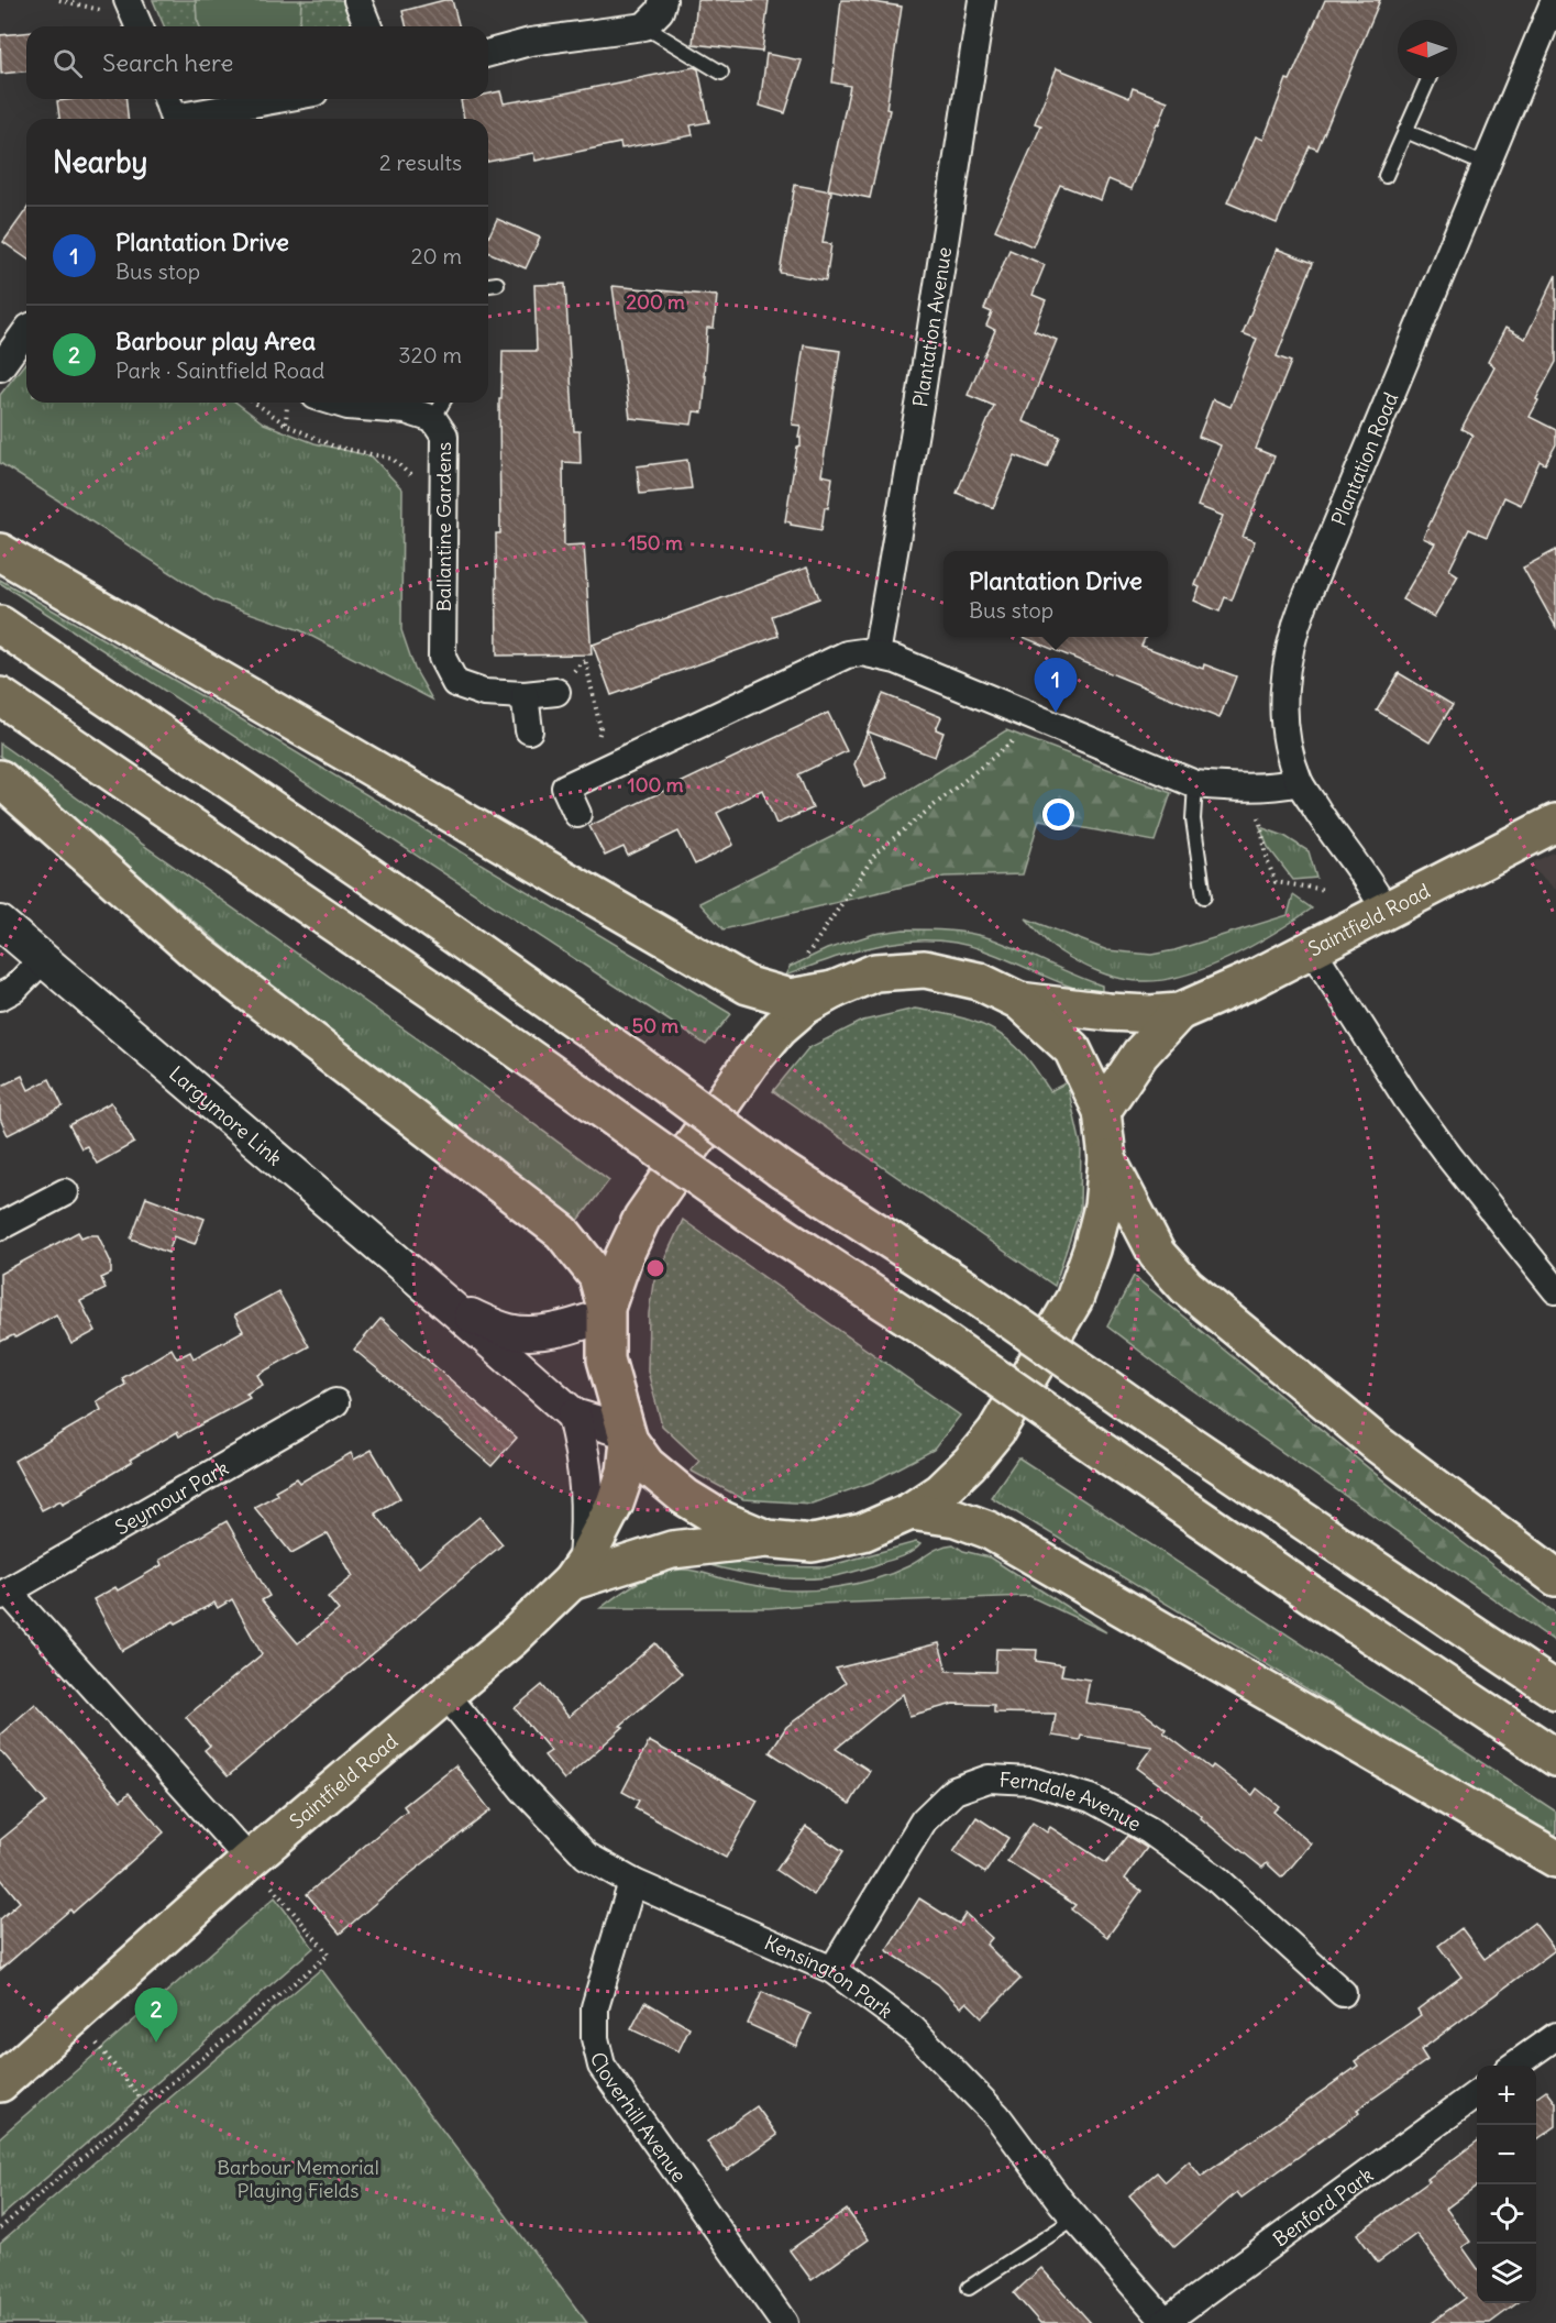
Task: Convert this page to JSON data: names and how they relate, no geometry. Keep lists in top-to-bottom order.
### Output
{
  "streets": {
    "main road": ["Saintfield Road"],
    "street": [
      "Plantation Avenue",
      "Plantation Road",
      "Ballantine Gardens",
      "Largymore Link",
      "Seymour Park",
      "Ferndale Avenue",
      "Kensington Park",
      "Cloverhill Avenue",
      "Benford Park"
    ]
  },
  "crossings": [
    ["Plantation Road", "Saintfield Road"],
    ["Saintfield Road", "Largymore Link"],
    ["Saintfield Road", "Seymour Park"],
    ["Saintfield Road", "Kensington Park"],
    ["Ferndale Avenue", "Kensington Park"],
    ["Kensington Park", "Cloverhill Avenue"],
    ["Kensington Park", "Benford Park"]
  ],
  "parks": ["Barbour Memorial Playing Fields"],
  "north": "left",
  "page": {
    "search": "Search here",
    "heading": ["Nearby", "2 results"],
    "list": [
      {
        "mark": "1",
        "name": "Plantation Drive",
        "note": "Bus stop",
        "value": "20 m"
      },
      {
        "mark": "2",
        "name": "Barbour play Area",
        "note": "Park · Saintfield Road",
        "value": "320 m"
      }
    ],
    "popup": ["Plantation Drive", "Bus stop"],
    "pins": ["1", "2"],
    "map_buttons": ["+", "−"]
  },
  "rings": [
    "200 m",
    "150 m",
    "100 m",
    "50 m"
  ]
}
